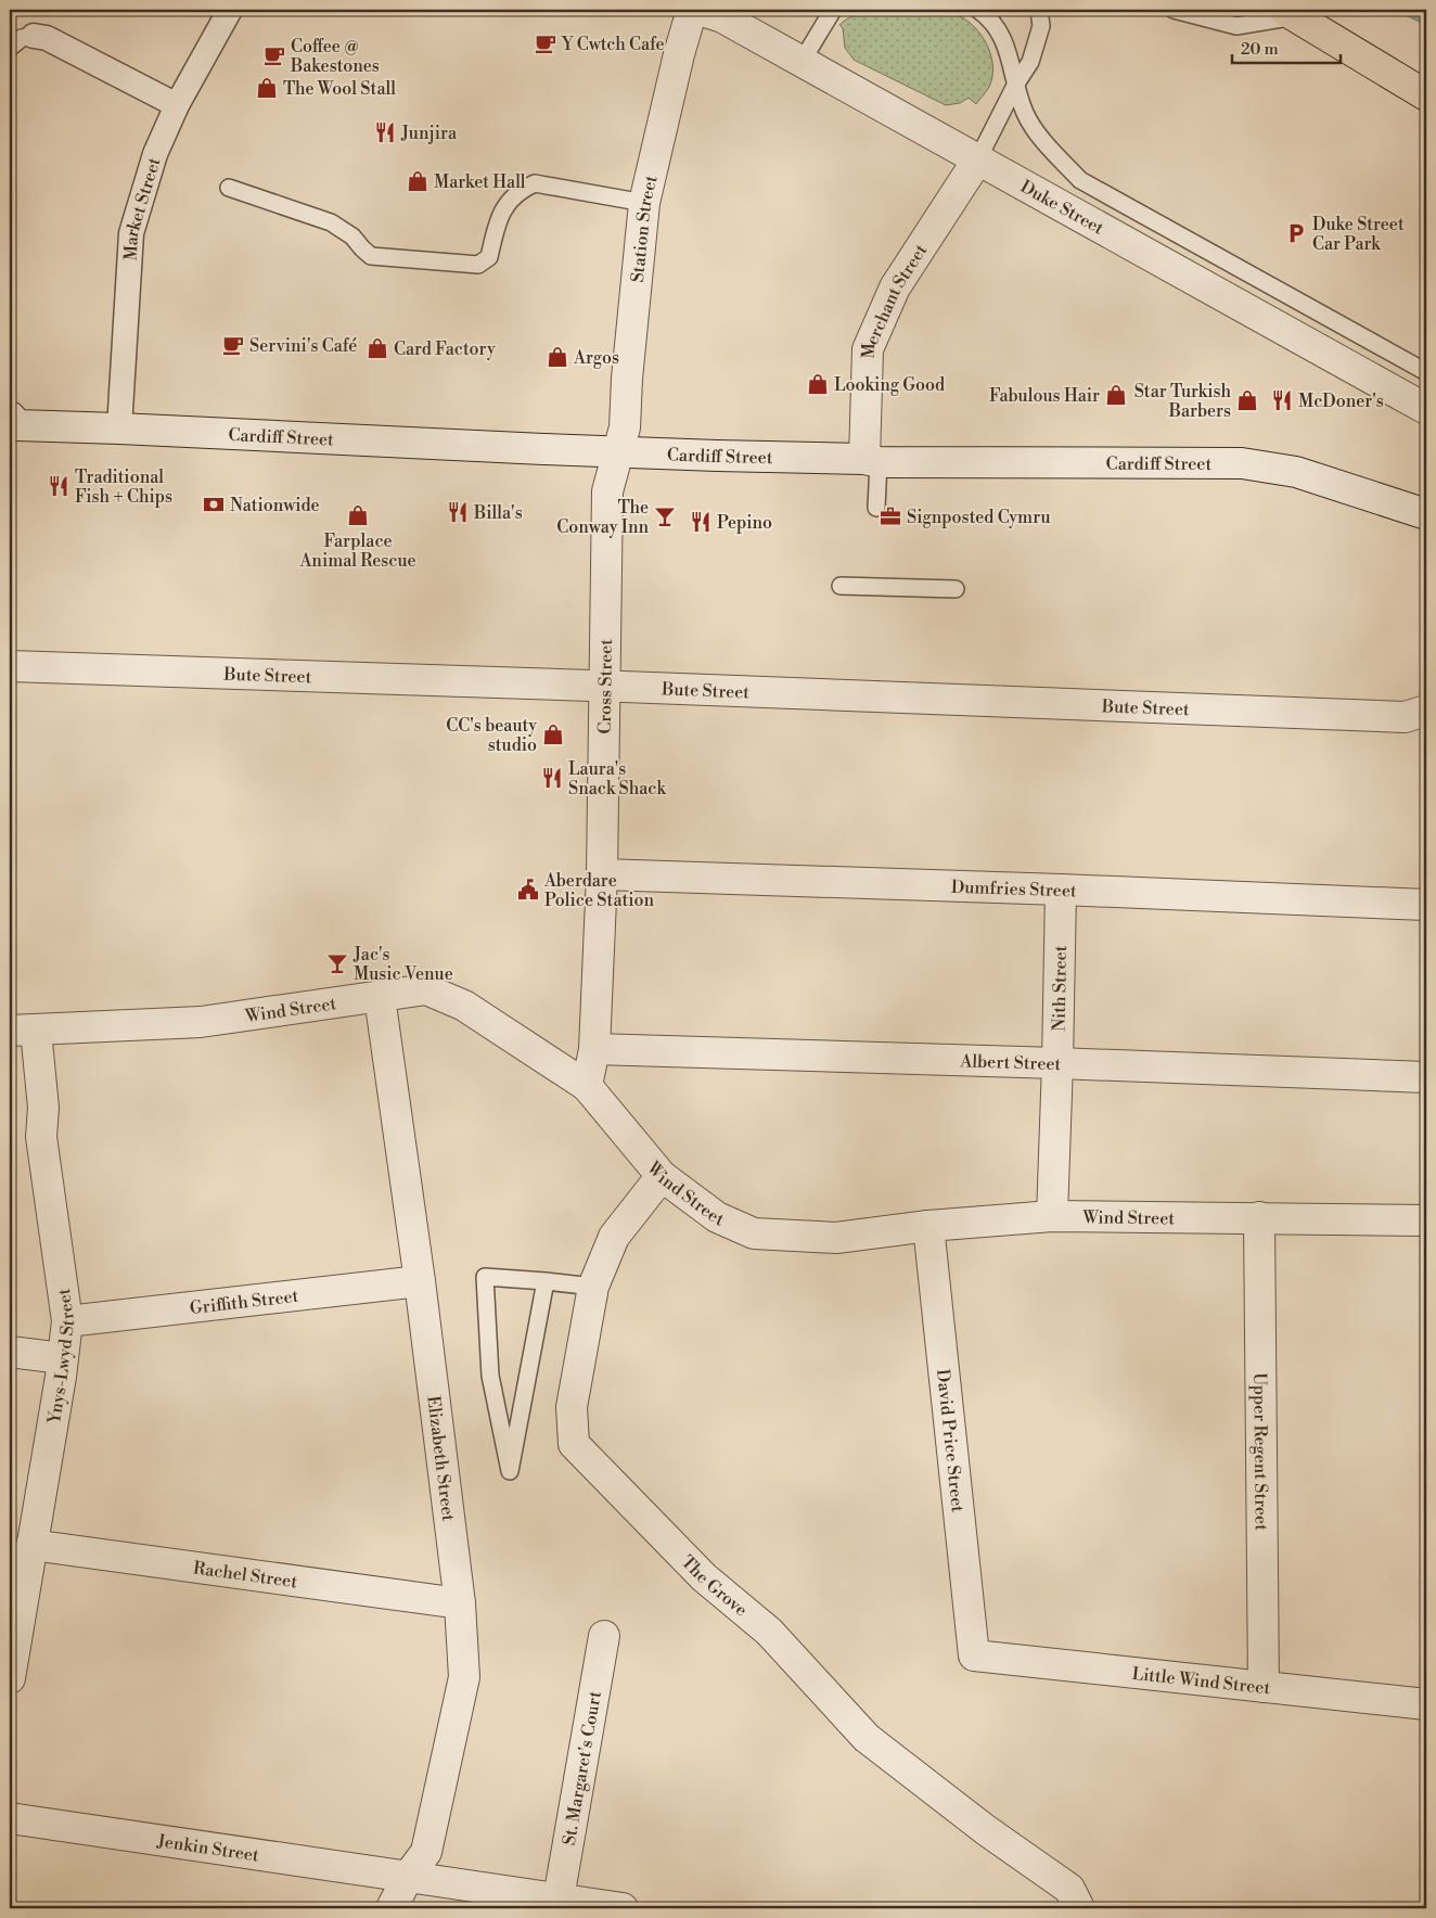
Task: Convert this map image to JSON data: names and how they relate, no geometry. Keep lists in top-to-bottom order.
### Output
{
  "streets": {
    "street": [
      "Duke Street",
      "Market Street",
      "Station Street",
      "Merchant Street",
      "Cardiff Street",
      "Bute Street",
      "Cross Street",
      "Dumfries Street",
      "Nith Street",
      "Wind Street",
      "Albert Street",
      "Griffith Street",
      "Ynys-Lwyd Street",
      "David Price Street",
      "Upper Regent Street",
      "Elizabeth Street",
      "Rachel Street",
      "The Grove",
      "Little Wind Street",
      "St. Margaret's Court",
      "Jenkin Street"
    ]
  },
  "crossings": [
    ["Duke Street", "Merchant Street"],
    ["Market Street", "Cardiff Street"],
    ["Station Street", "Cardiff Street"],
    ["Station Street", "Cross Street"],
    ["Merchant Street", "Cardiff Street"],
    ["Cardiff Street", "Cross Street"],
    ["Bute Street", "Cross Street"],
    ["Cross Street", "Dumfries Street"],
    ["Cross Street", "Wind Street"],
    ["Cross Street", "Albert Street"],
    ["Dumfries Street", "Nith Street"],
    ["Nith Street", "Wind Street"],
    ["Nith Street", "Albert Street"],
    ["Wind Street", "Ynys-Lwyd Street"],
    ["Wind Street", "David Price Street"],
    ["Wind Street", "Upper Regent Street"],
    ["Wind Street", "Elizabeth Street"],
    ["Wind Street", "The Grove"],
    ["Griffith Street", "Ynys-Lwyd Street"],
    ["Griffith Street", "Elizabeth Street"],
    ["Ynys-Lwyd Street", "Rachel Street"],
    ["David Price Street", "Little Wind Street"],
    ["Upper Regent Street", "Little Wind Street"],
    ["Elizabeth Street", "Rachel Street"],
    ["Elizabeth Street", "Jenkin Street"],
    ["St. Margaret's Court", "Jenkin Street"]
  ],
  "places": {
    "cafe": ["Y Cwtch Cafe", "Coffee @ Bakestones", "Servini's Café"],
    "shop": [
      "The Wool Stall",
      "Market Hall",
      "Card Factory",
      "Argos",
      "Looking Good",
      "Fabulous Hair",
      "Star Turkish Barbers",
      "Farplace Animal Rescue",
      "CC's beauty studio"
    ],
    "restaurant": [
      "Junjira",
      "McDoner's",
      "Traditional Fish + Chips",
      "Billa's",
      "Pepino",
      "Laura's Snack Shack"
    ],
    "parking": ["Duke Street Car Park"],
    "bank": ["Nationwide"],
    "bar": ["The Conway Inn", "Jac's Music Venue"],
    "office": ["Signposted Cymru"],
    "public building": ["Aberdare Police Station"]
  },
  "scale_bar": "20 m"
}
